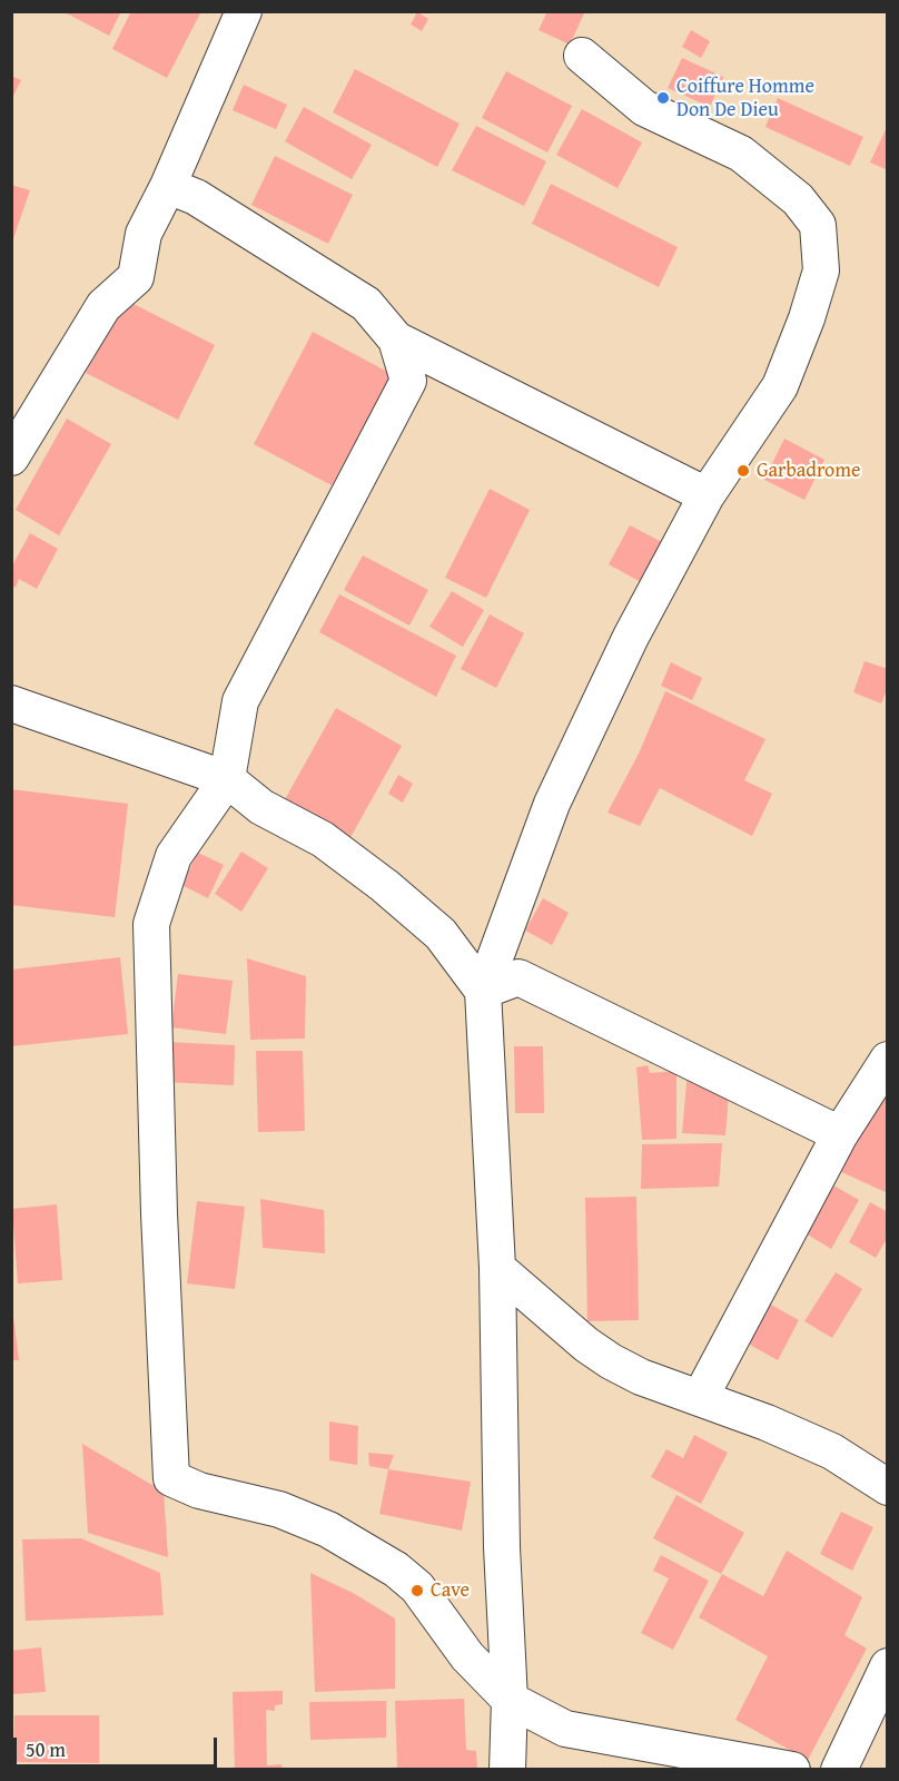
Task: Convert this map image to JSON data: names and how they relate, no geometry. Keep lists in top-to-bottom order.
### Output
{
  "places": ["Coiffure Homme Don De Dieu", "Garbadrome", "Cave"],
  "scale_bar": "50 m"
}
